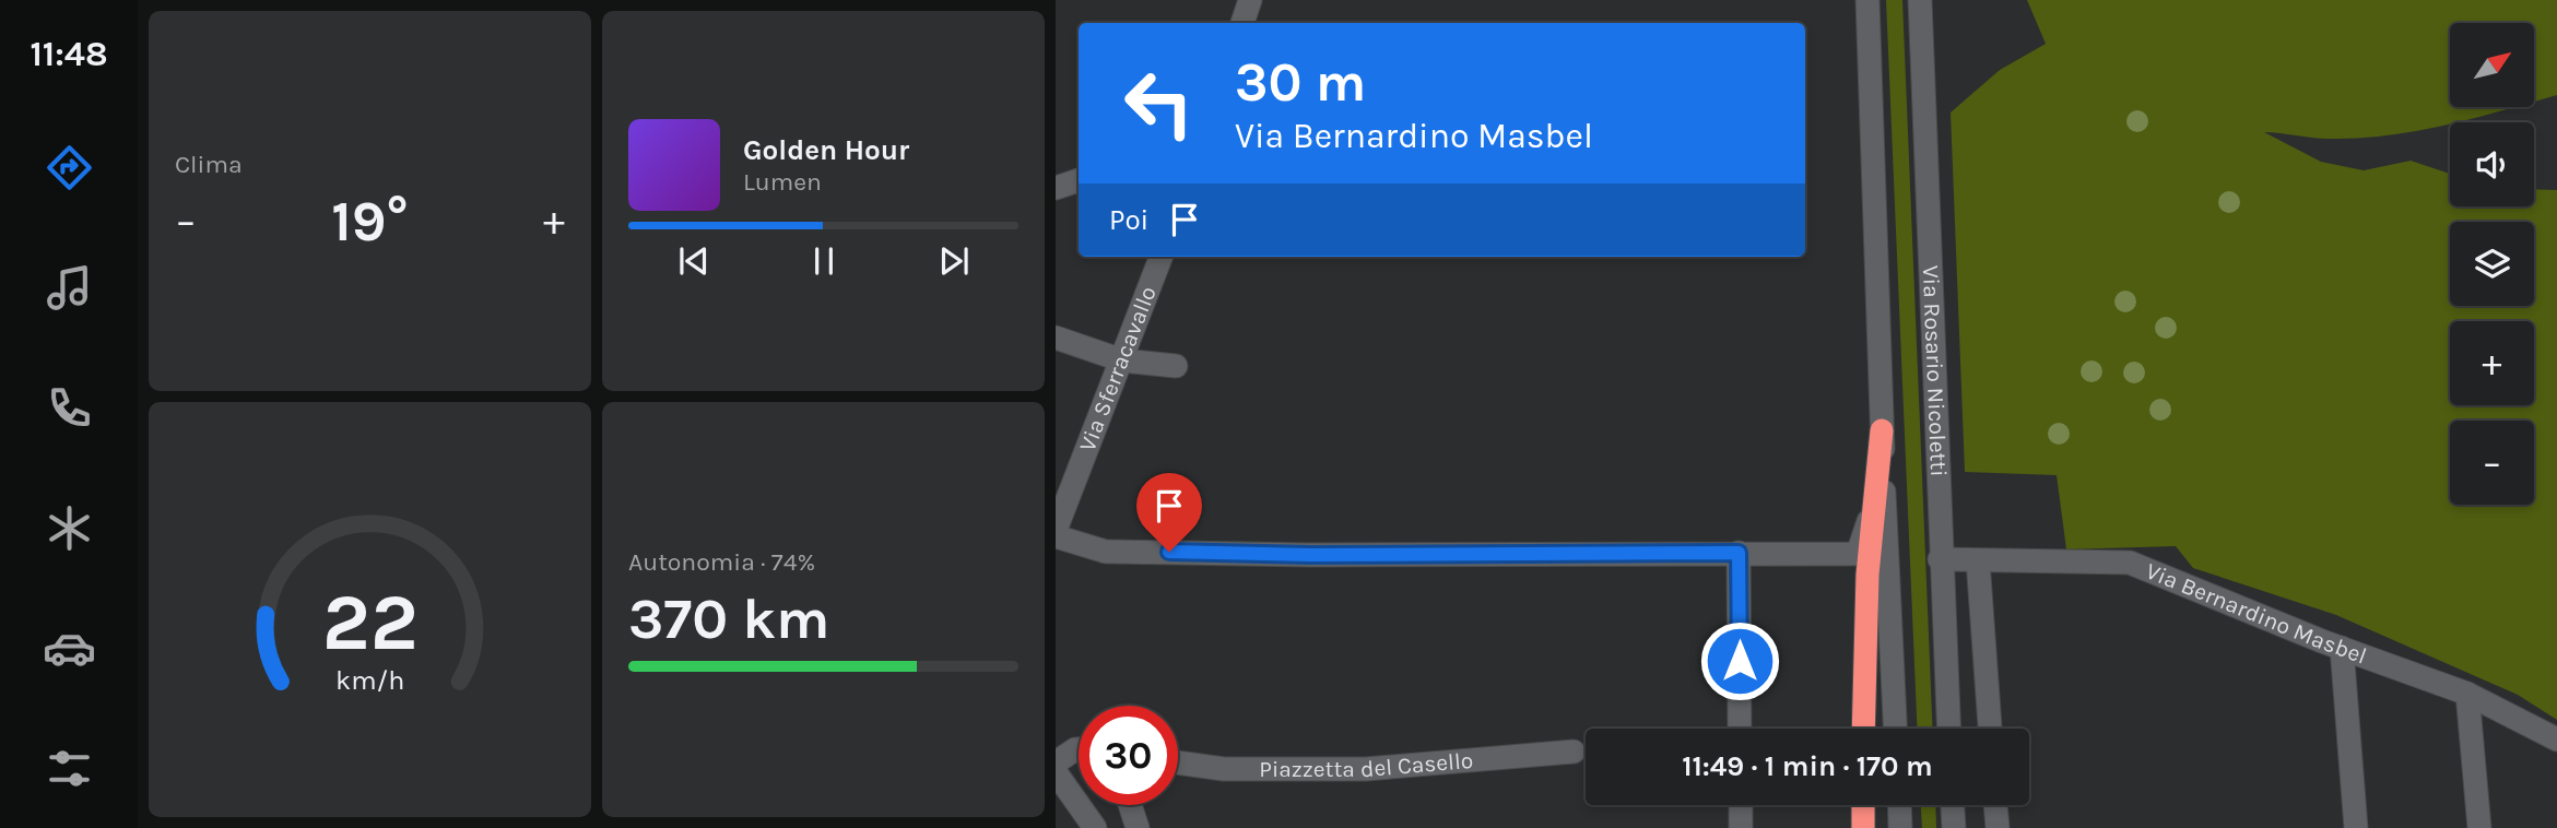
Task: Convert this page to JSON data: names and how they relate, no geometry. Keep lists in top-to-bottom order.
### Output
{
  "streets": {
    "street": [
      "Via Sferracavallo",
      "Via Rosario Nicoletti",
      "Via Bernardino Masbel",
      "Piazzetta del Casello"
    ]
  },
  "crossings": [
    ["Via Rosario Nicoletti", "Via Bernardino Masbel"]
  ],
  "north": "top right",
  "page": {
    "tabs": "11:48",
    "tile": [
      "Clima",
      ["Autonomia · 74%", "370 km"]
    ],
    "map_buttons": ["+", "−"],
    "turn": ["30 m", "Via Bernardino Masbel"],
    "song": ["Golden Hour", "Lumen"],
    "then": "Poi",
    "heat": ["−", "19°", "+"],
    "limit": "30",
    "trip": "11:49 · 1 min · 170 m",
    "gauge": ["22", "km/h"]
  }
}
